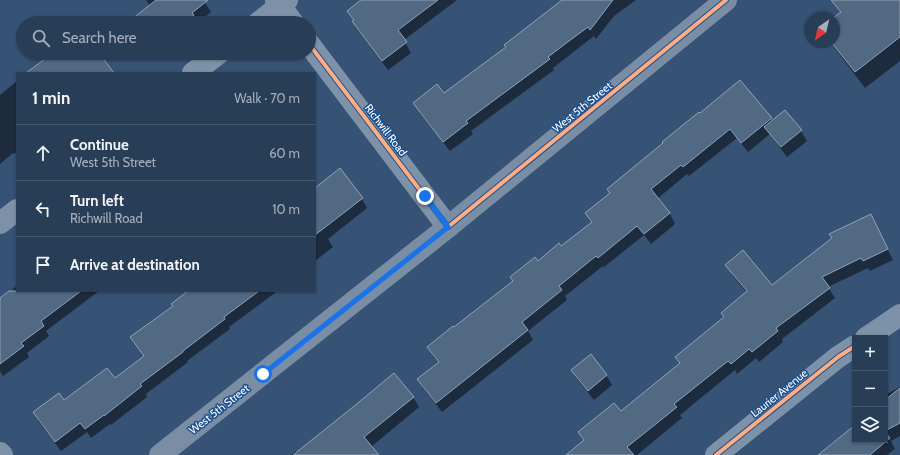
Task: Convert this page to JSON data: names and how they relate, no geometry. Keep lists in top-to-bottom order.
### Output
{
  "streets": {
    "main road": ["West 5th Street"],
    "street": ["Richwill Road", "Laurier Avenue"]
  },
  "crossings": [
    ["West 5th Street", "Richwill Road"]
  ],
  "north": "bottom left",
  "page": {
    "search": "Search here",
    "heading": ["1 min", "Walk · 70 m"],
    "list": [
      ["Continue", "West 5th Street", "60 m"],
      ["Turn left", "Richwill Road", "10 m"],
      "Arrive at destination"
    ],
    "map_buttons": ["+", "−"]
  }
}
